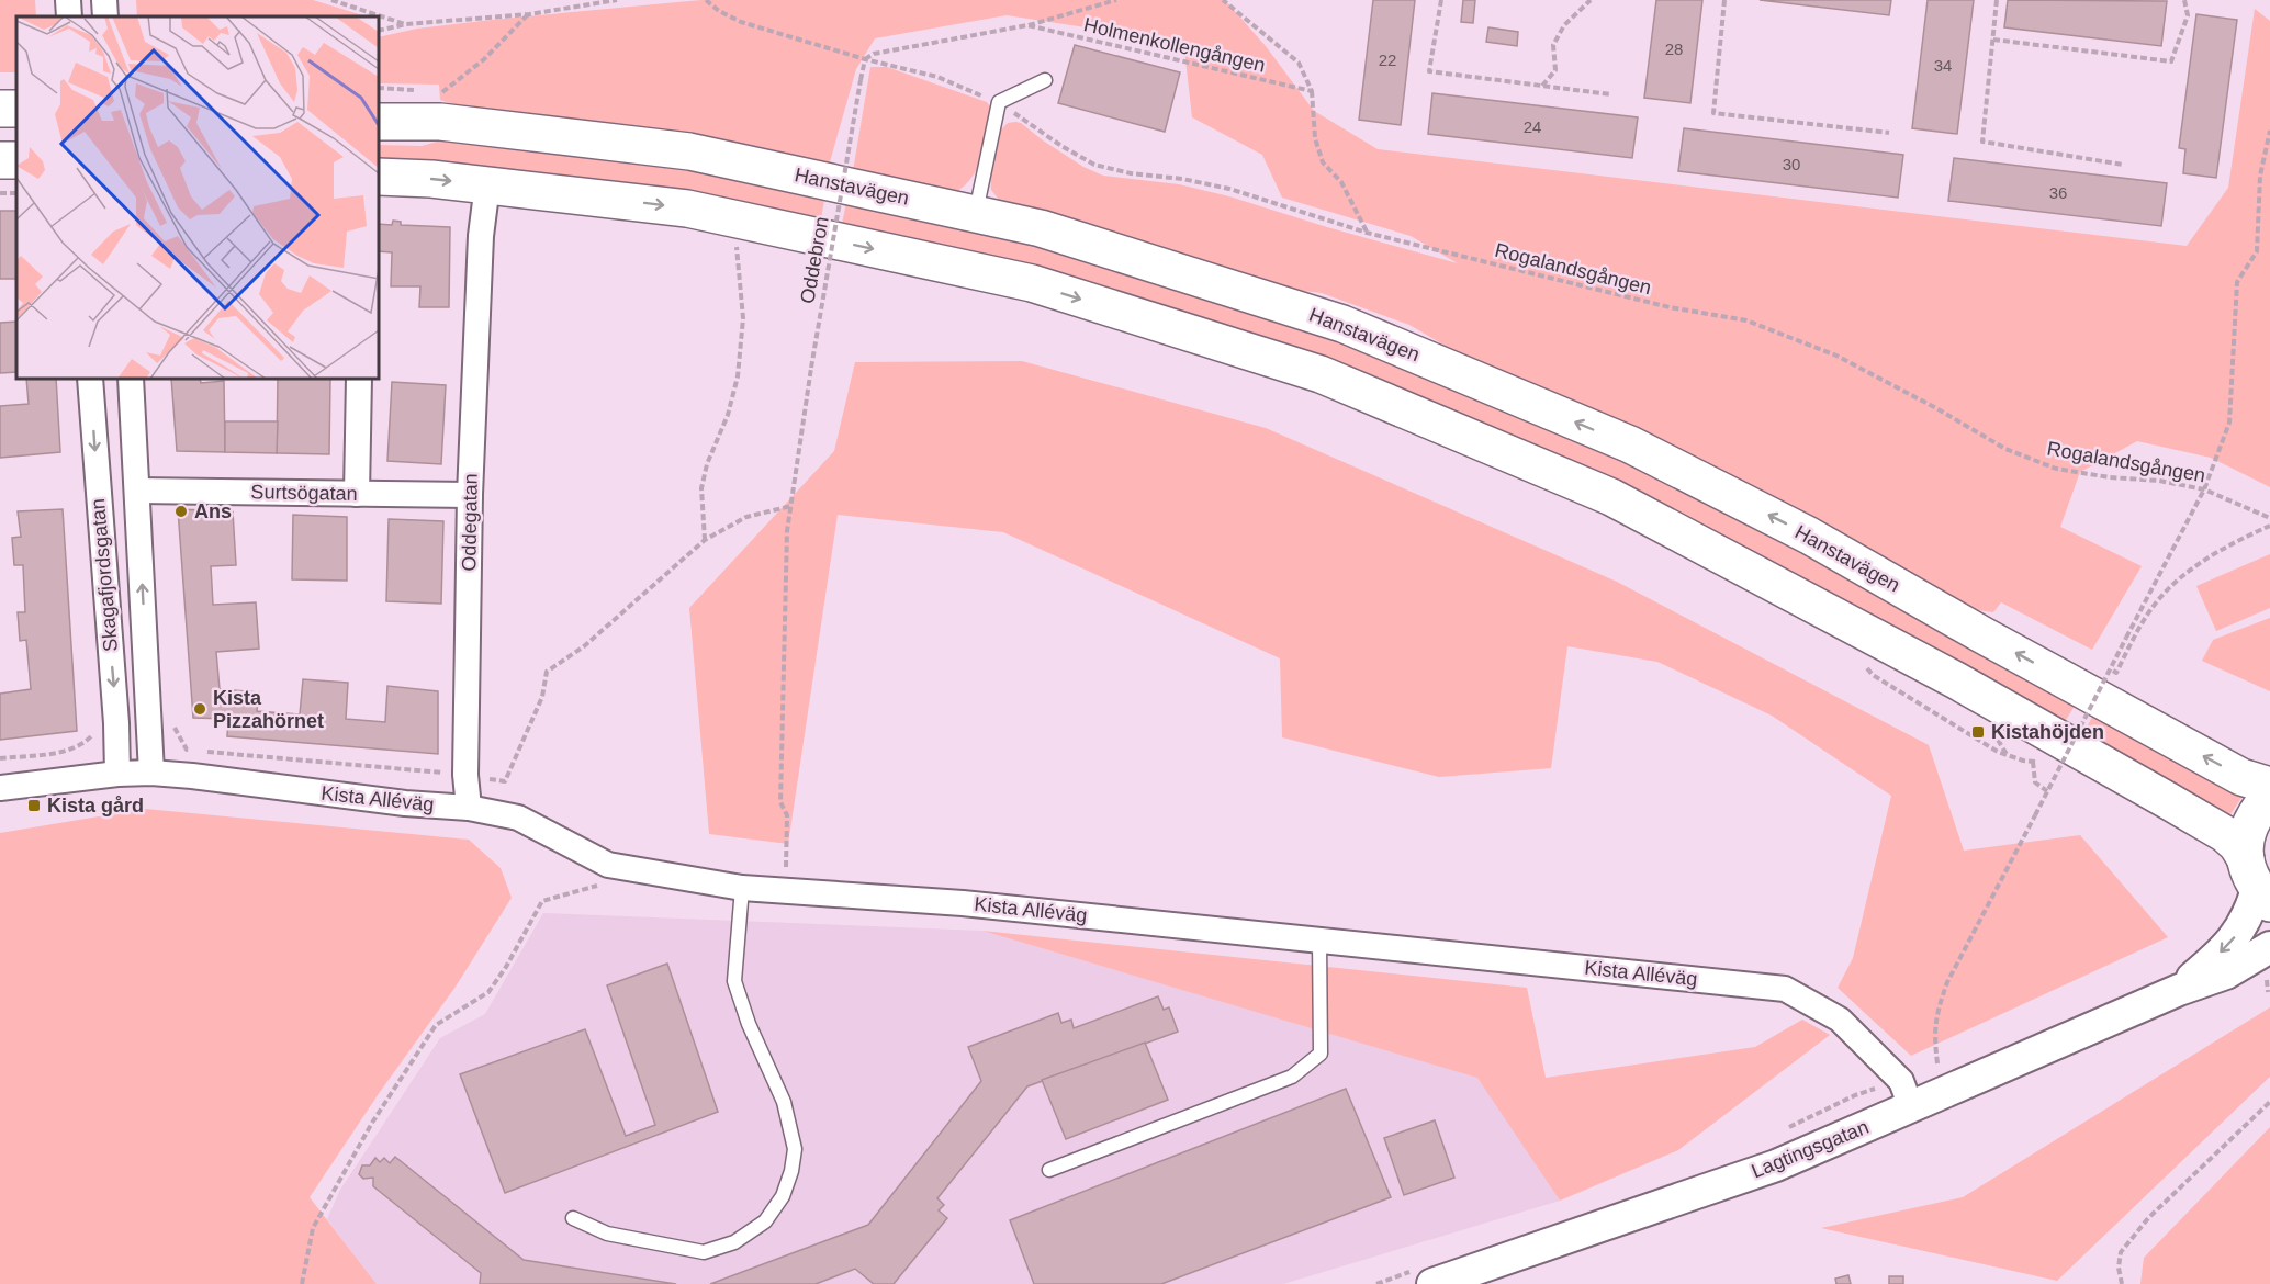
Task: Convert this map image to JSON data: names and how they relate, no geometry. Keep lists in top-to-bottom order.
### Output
{
  "streets": {
    "main road": ["Hanstavägen"],
    "street": [
      "Surtsögatan",
      "Oddegatan",
      "Skagafjordsgatan",
      "Kista Alléväg",
      "Lagtingsgatan"
    ],
    "path": ["Holmenkollengången", "Oddebron", "Rogalandsgången"]
  },
  "crossings": [
    ["Holmenkollengången", "Oddebron"],
    ["Holmenkollengången", "Rogalandsgången"],
    ["Oddebron", "Rogalandsgången"],
    ["Oddebron", "Kista Alléväg"],
    ["Surtsögatan", "Oddegatan"],
    ["Surtsögatan", "Skagafjordsgatan"],
    ["Oddegatan", "Kista Alléväg"],
    ["Skagafjordsgatan", "Kista Alléväg"],
    ["Kista Alléväg", "Lagtingsgatan"]
  ],
  "places": {
    "other": ["Ans", "Kista Pizzahörnet"],
    "transit": ["Kistahöjden", "Kista gård"]
  },
  "house_numbers": [
    "28",
    "22",
    "34",
    "24",
    "30",
    "36"
  ]
}
